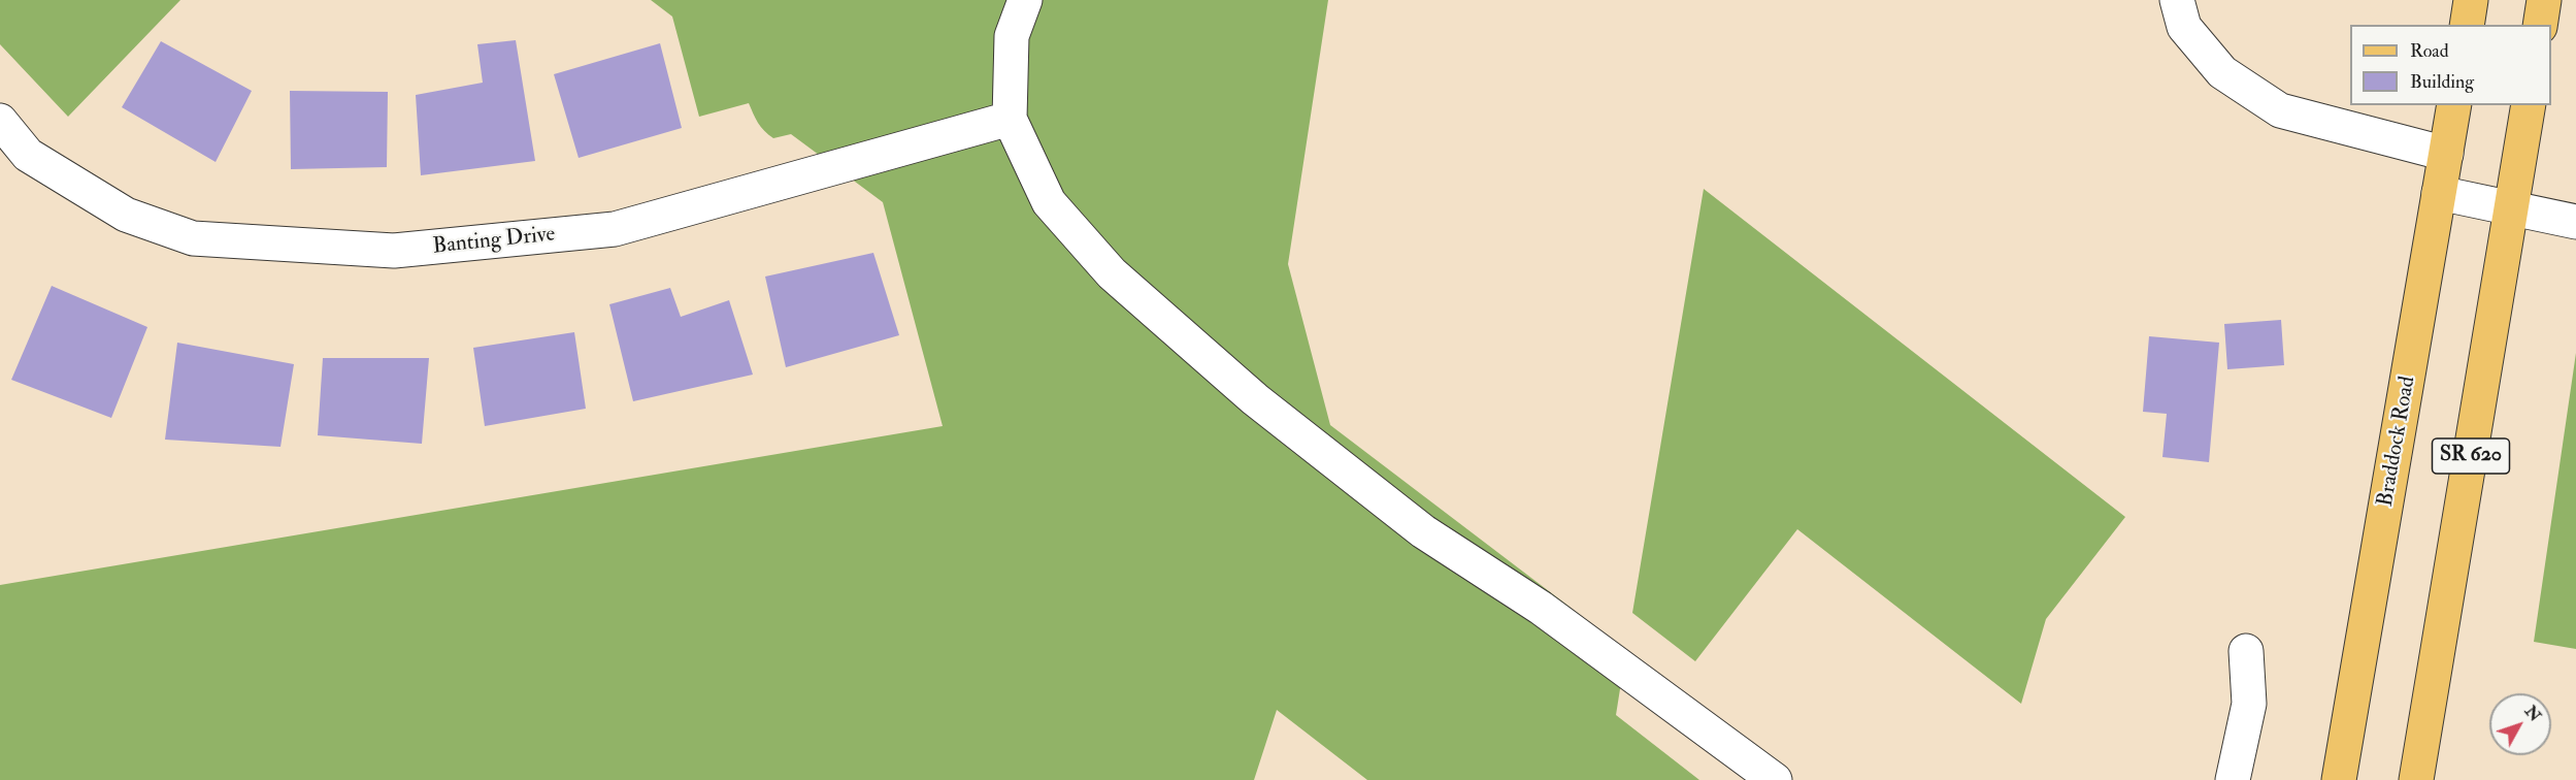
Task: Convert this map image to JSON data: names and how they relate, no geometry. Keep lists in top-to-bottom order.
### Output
{
  "streets": {
    "main road": ["Braddock Road", "SR 620"],
    "street": ["Banting Drive"]
  },
  "legend": ["Road", "Building"],
  "north": "top right"
}
